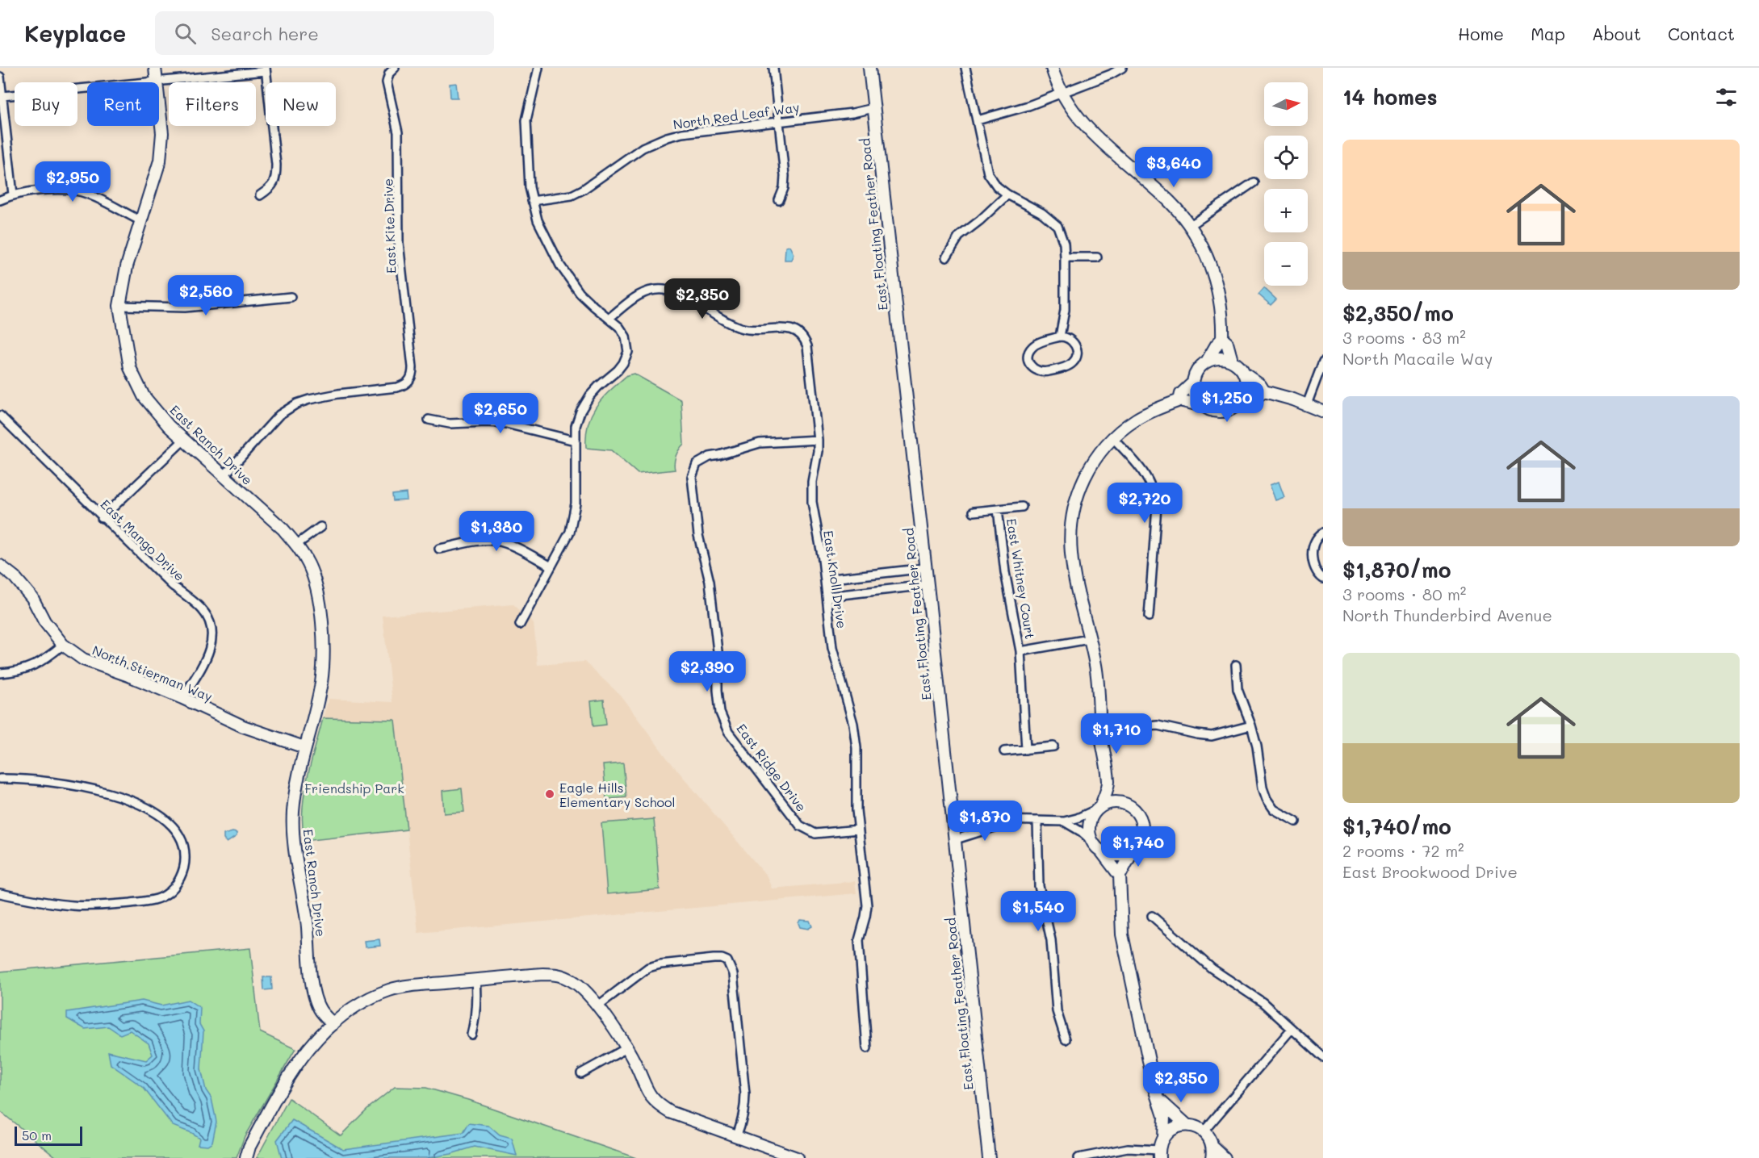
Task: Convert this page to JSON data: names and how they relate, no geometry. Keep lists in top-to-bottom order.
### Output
{
  "streets": {
    "street": [
      "North Red Leaf Way",
      "East Floating Feather Road",
      "East Kite Drive",
      "East Ranch Drive",
      "East Mango Drive",
      "East Whitney Court",
      "East Knoll Drive",
      "North Stierman Way",
      "East Ridge Drive"
    ]
  },
  "crossings": [
    ["North Red Leaf Way", "East Floating Feather Road"],
    ["East Kite Drive", "East Ranch Drive"],
    ["East Ranch Drive", "North Stierman Way"],
    ["East Mango Drive", "North Stierman Way"],
    ["East Knoll Drive", "East Ridge Drive"]
  ],
  "parks": ["Friendship Park"],
  "places": ["Eagle Hills Elementary School"],
  "scale_bar": "50 m",
  "north": "right",
  "page": {
    "header": "Keyplace",
    "search": "Search here",
    "nav": [
      "Home",
      "Map",
      "About",
      "Contact"
    ],
    "heading": "14 homes",
    "map_buttons": ["+", "−"],
    "chip": [
      "Buy",
      "Rent",
      "Filters",
      "New"
    ],
    "list": [
      {
        "name": "$2,350/mo",
        "note": "3 rooms · 83 m² · North Macaile Way"
      },
      {
        "name": "$1,870/mo",
        "note": "3 rooms · 80 m² · North Thunderbird Avenue"
      },
      {
        "name": "$1,740/mo",
        "note": "2 rooms · 72 m² · East Brookwood Drive"
      }
    ],
    "price": [
      "$3,640",
      "$2,950",
      "$2,560",
      "$2,350",
      "$1,250",
      "$2,650",
      "$2,720",
      "$1,380",
      "$2,390",
      "$1,710",
      "$1,870",
      "$1,740",
      "$1,540",
      "$2,350"
    ],
    "scale": "50 m"
  }
}
